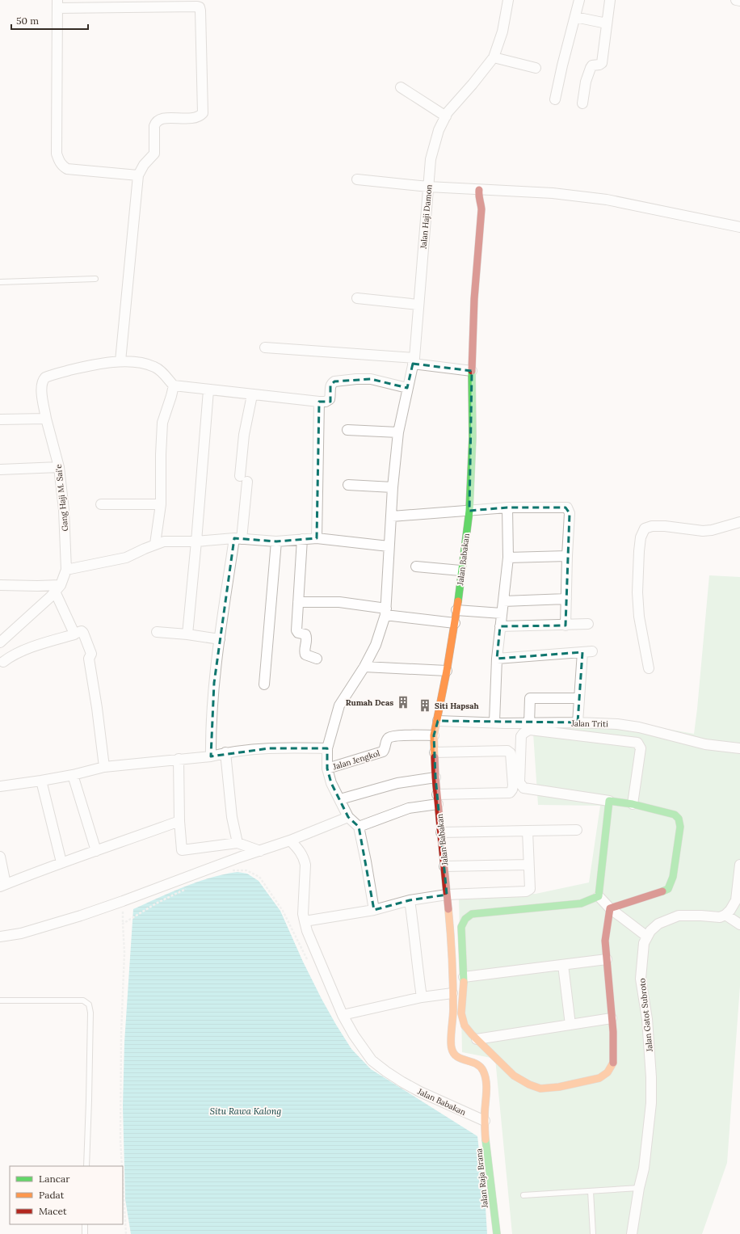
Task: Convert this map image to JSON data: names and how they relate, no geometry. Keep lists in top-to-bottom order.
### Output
{
  "streets": {
    "street": [
      "Jalan Haji Damon",
      "Gang Haji M. Sai'e",
      "Jalan Babakan",
      "Jalan Triti",
      "Jalan Jengkol",
      "Jalan Gatot Subroto",
      "Jalan Raja Brana"
    ]
  },
  "crossings": [
    ["Jalan Babakan", "Jalan Triti"],
    ["Jalan Babakan", "Jalan Jengkol"],
    ["Jalan Babakan", "Jalan Raja Brana"]
  ],
  "water": ["Situ Rawa Kalong"],
  "places": {
    "building": ["Rumah Deas", "Siti Hapsah"]
  },
  "legend": ["Lancar", "Padat", "Macet"],
  "scale_bar": "50 m"
}
